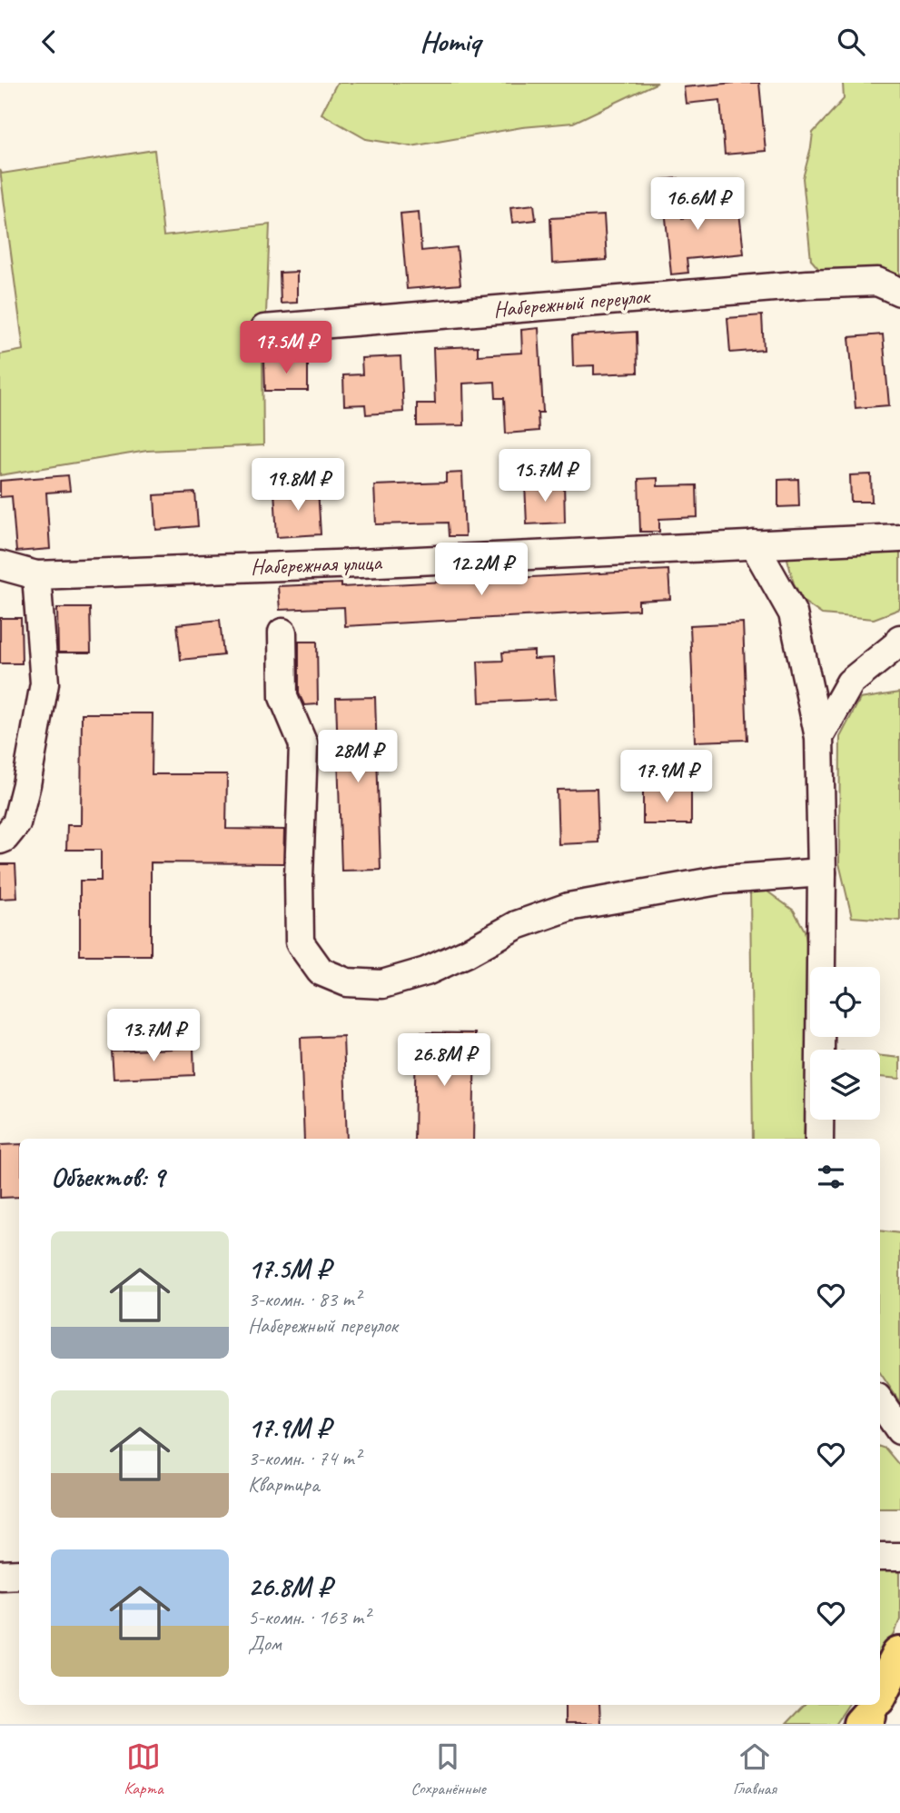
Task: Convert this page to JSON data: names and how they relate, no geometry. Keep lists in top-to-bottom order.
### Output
{
  "streets": {
    "street": ["Набережный переулок", "Набережная улица"]
  },
  "page": {
    "header": "Homiq",
    "price": [
      "16.6M ₽",
      "17.5M ₽",
      "15.7M ₽",
      "19.8M ₽",
      "12.2M ₽",
      "28M ₽",
      "17.9M ₽",
      "13.7M ₽",
      "26.8M ₽"
    ],
    "heading": "Объектов: 9",
    "list": [
      {
        "name": "17.5M ₽",
        "note": "3-комн. · 83 m² · Набережный переулок"
      },
      {
        "name": "17.9M ₽",
        "note": "3-комн. · 74 m² · Квартира"
      },
      {
        "name": "26.8M ₽",
        "note": "5-комн. · 163 m² · Дом"
      }
    ],
    "tabs": ["Карта", "Сохранённые", "Главная"]
  }
}
